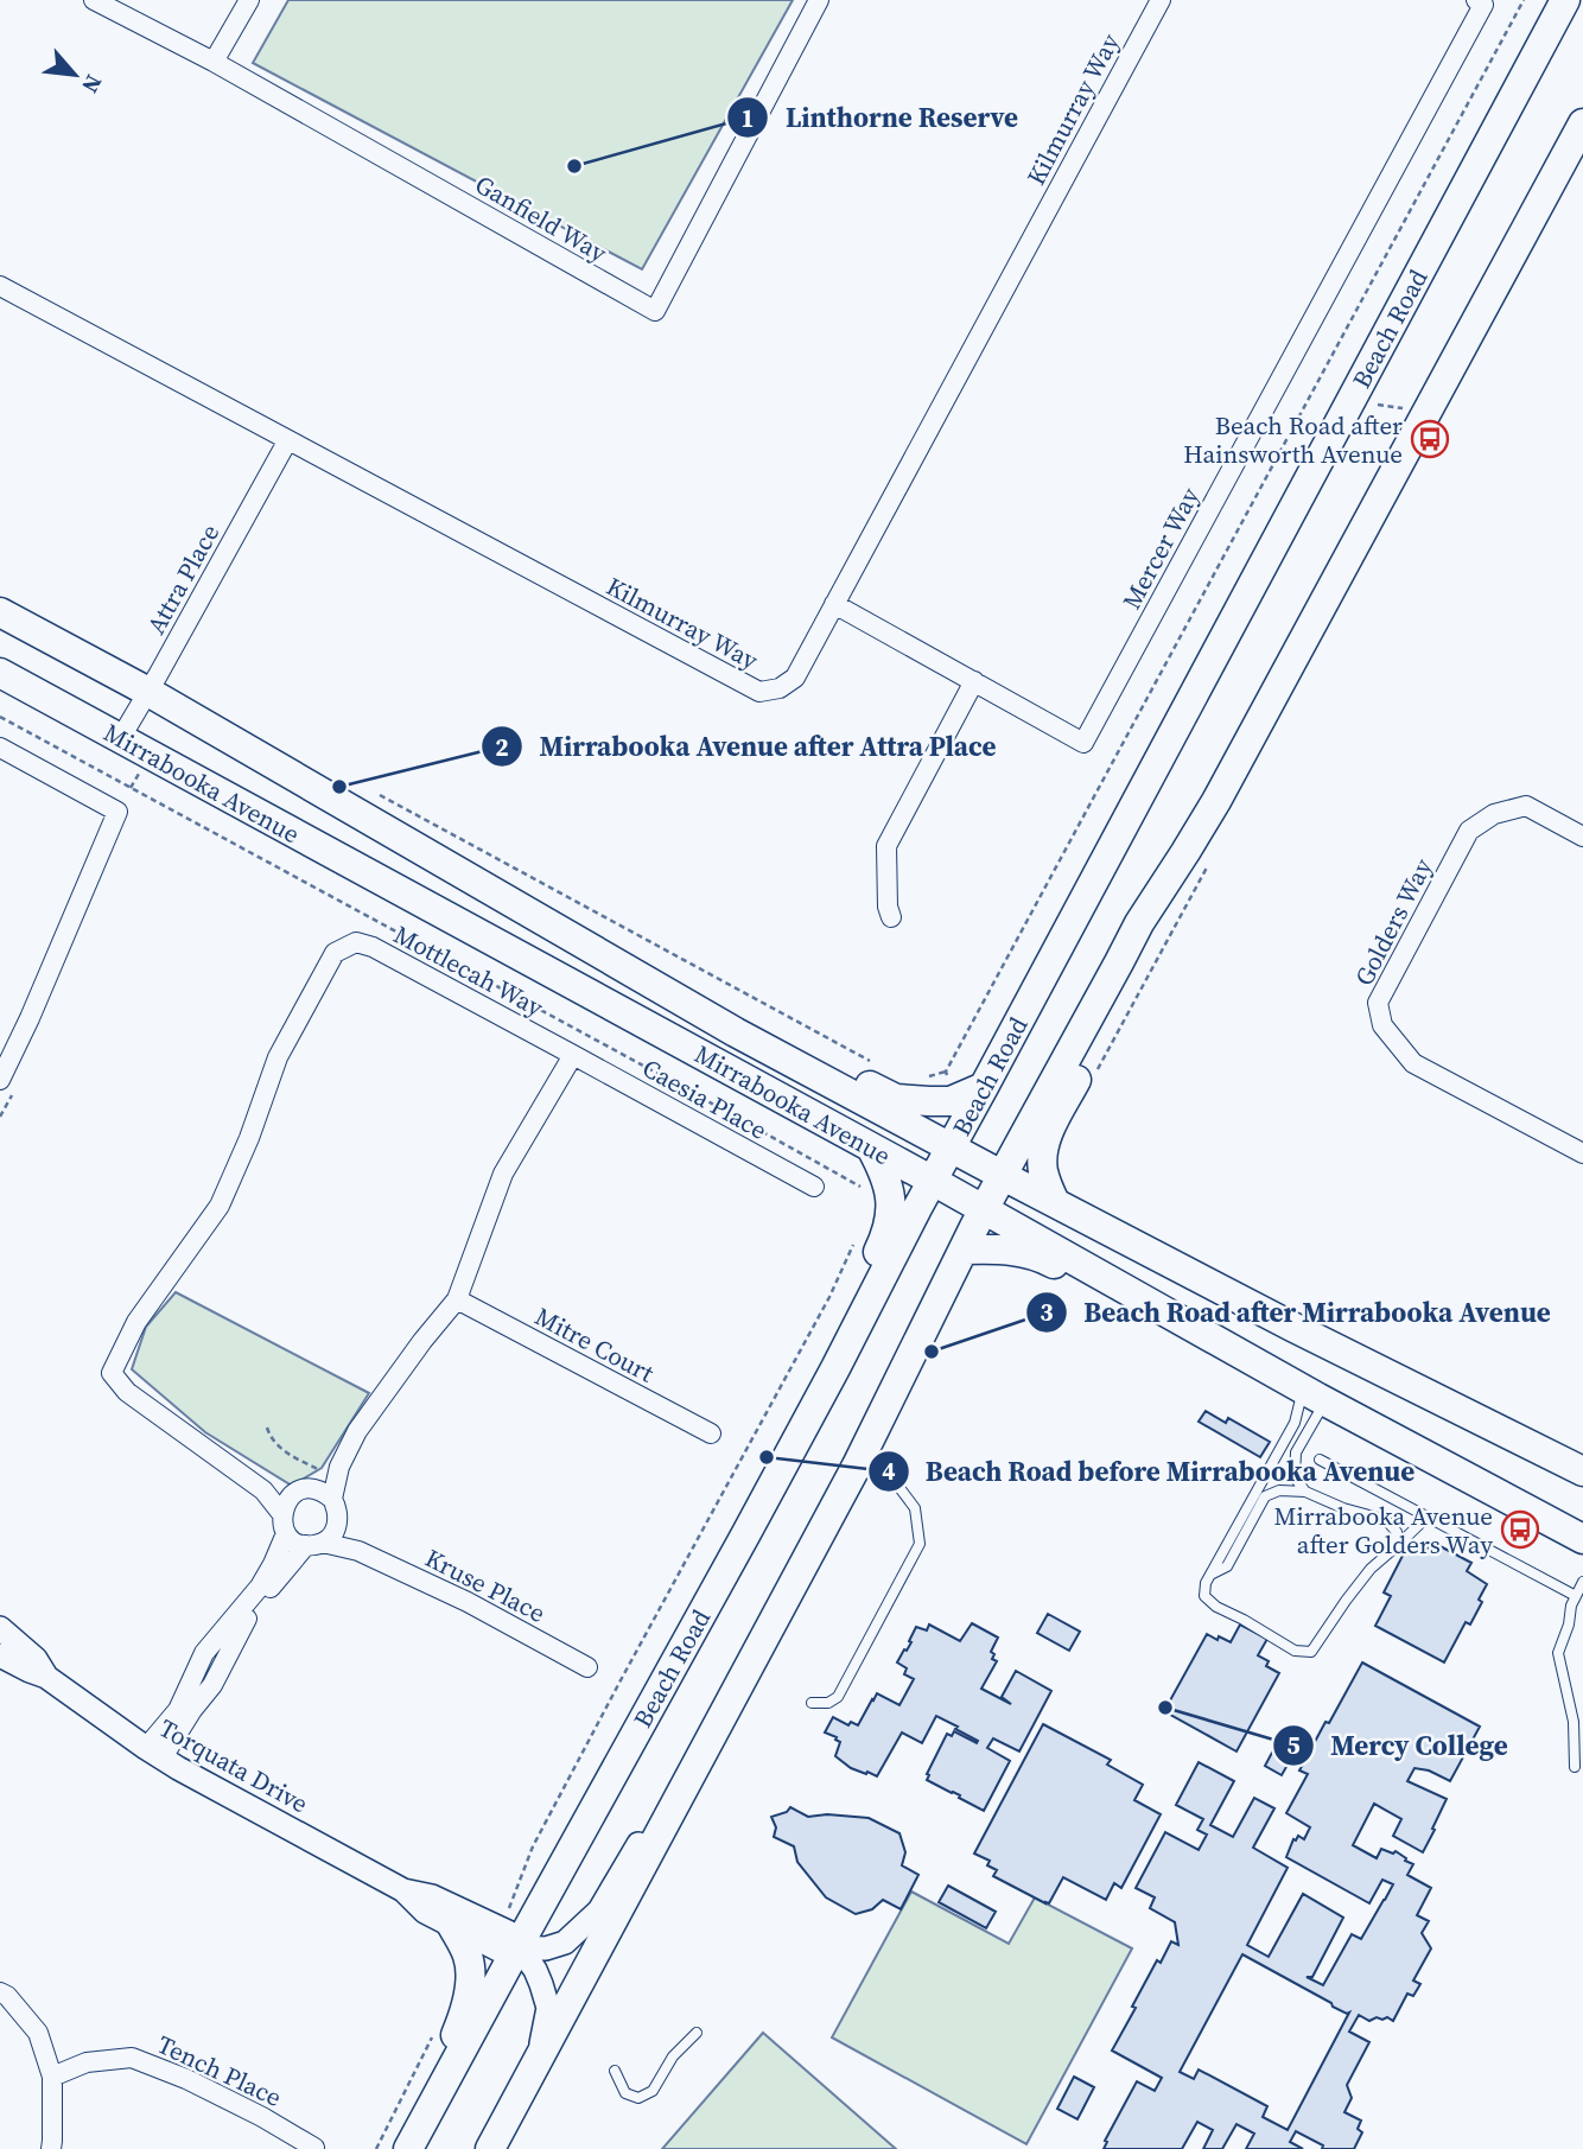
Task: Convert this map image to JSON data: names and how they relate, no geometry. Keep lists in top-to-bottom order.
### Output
{
  "streets": {
    "main road": ["Beach Road", "Mirrabooka Avenue"],
    "street": [
      "Kilmurray Way",
      "Ganfield Way",
      "Mercer Way",
      "Attra Place",
      "Golders Way",
      "Mottlecah Way",
      "Caesia Place",
      "Mitre Court",
      "Kruse Place",
      "Torquata Drive",
      "Tench Place"
    ]
  },
  "crossings": [
    ["Kilmurray Way", "Mercer Way"],
    ["Kilmurray Way", "Attra Place"],
    ["Beach Road", "Mirrabooka Avenue"],
    ["Beach Road", "Torquata Drive"],
    ["Attra Place", "Mirrabooka Avenue"],
    ["Mottlecah Way", "Caesia Place"],
    ["Mottlecah Way", "Mitre Court"],
    ["Mottlecah Way", "Kruse Place"]
  ],
  "places": {
    "other": [
      "Linthorne Reserve",
      "Mirrabooka Avenue after Attra Place",
      "Beach Road after Mirrabooka Avenue",
      "Beach Road before Mirrabooka Avenue",
      "Mercy College"
    ],
    "bus stop": ["Beach Road after Hainsworth Avenue", "Mirrabooka Avenue after Golders Way"]
  },
  "north": "bottom right"
}
